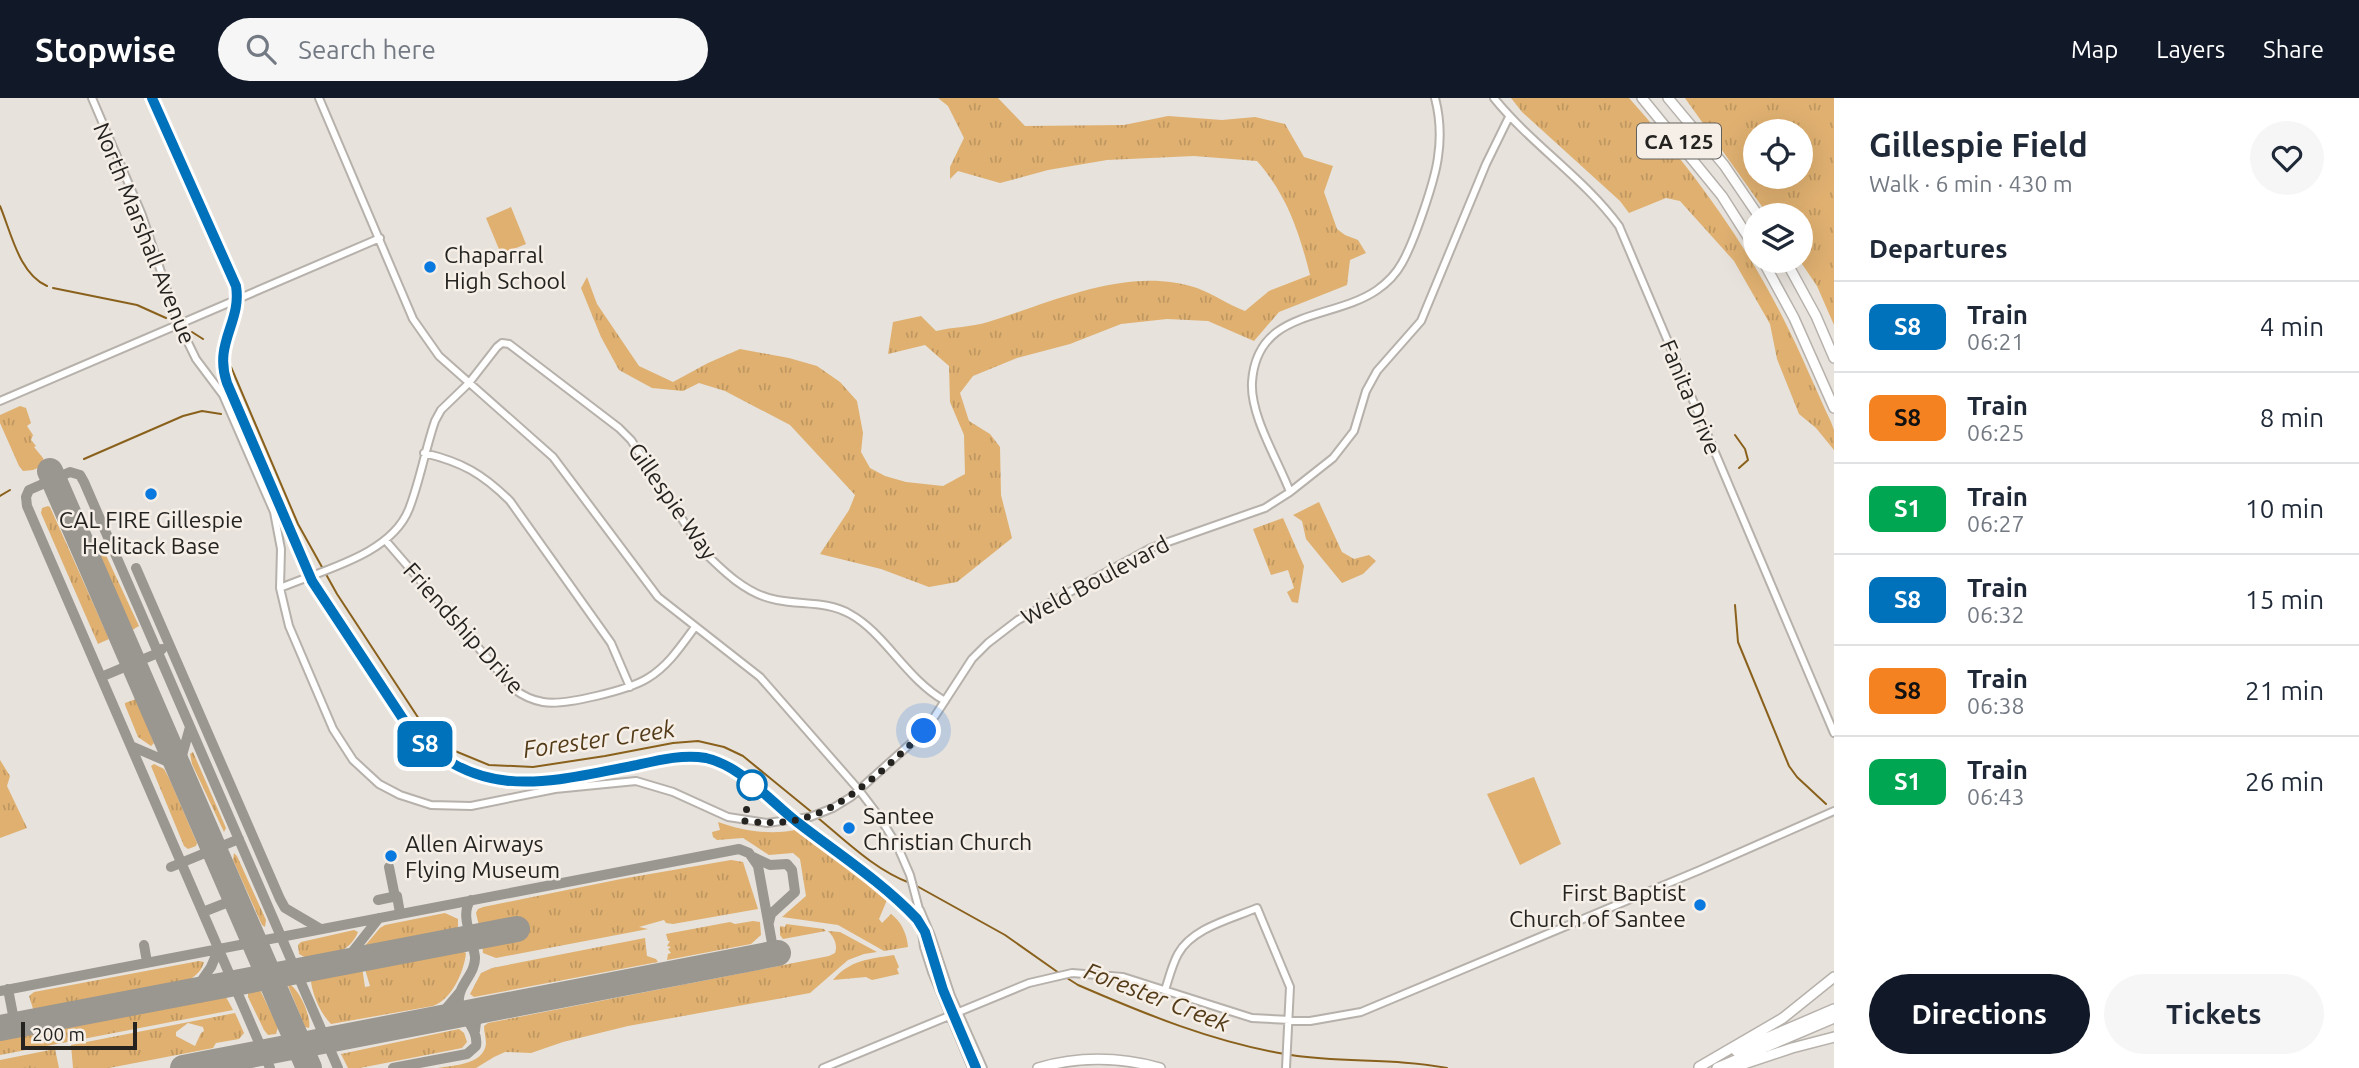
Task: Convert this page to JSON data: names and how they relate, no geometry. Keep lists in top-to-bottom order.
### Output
{
  "streets": {
    "highway": ["CA 125"],
    "main road": [
      "North Marshall Avenue",
      "Fanita Drive",
      "Gillespie Way",
      "Weld Boulevard",
      "Friendship Drive"
    ]
  },
  "crossings": [
    ["North Marshall Avenue", "Weld Boulevard"],
    ["Fanita Drive", "Weld Boulevard"],
    ["Gillespie Way", "Weld Boulevard"]
  ],
  "water": ["Forester Creek"],
  "places": [
    "Chaparral High School",
    "CAL FIRE Gillespie Helitack Base",
    "Santee Christian Church",
    "Allen Airways Flying Museum",
    "First Baptist Church of Santee"
  ],
  "scale_bar": "200 m",
  "page": {
    "header": "Stopwise",
    "search": "Search here",
    "nav": ["Map", "Layers", "Share"],
    "on_map": "S8",
    "heading": [
      ["Gillespie Field", "Walk · 6 min · 430 m"],
      "Departures"
    ],
    "list": [
      {
        "mark": "S8",
        "name": "Train",
        "note": "06:21",
        "value": "4 min"
      },
      {
        "mark": "S8",
        "name": "Train",
        "note": "06:25",
        "value": "8 min"
      },
      {
        "mark": "S1",
        "name": "Train",
        "note": "06:27",
        "value": "10 min"
      },
      {
        "mark": "S8",
        "name": "Train",
        "note": "06:32",
        "value": "15 min"
      },
      {
        "mark": "S8",
        "name": "Train",
        "note": "06:38",
        "value": "21 min"
      },
      {
        "mark": "S1",
        "name": "Train",
        "note": "06:43",
        "value": "26 min"
      }
    ],
    "buttons": ["Directions", "Tickets"],
    "scale": "200 m"
  }
}
